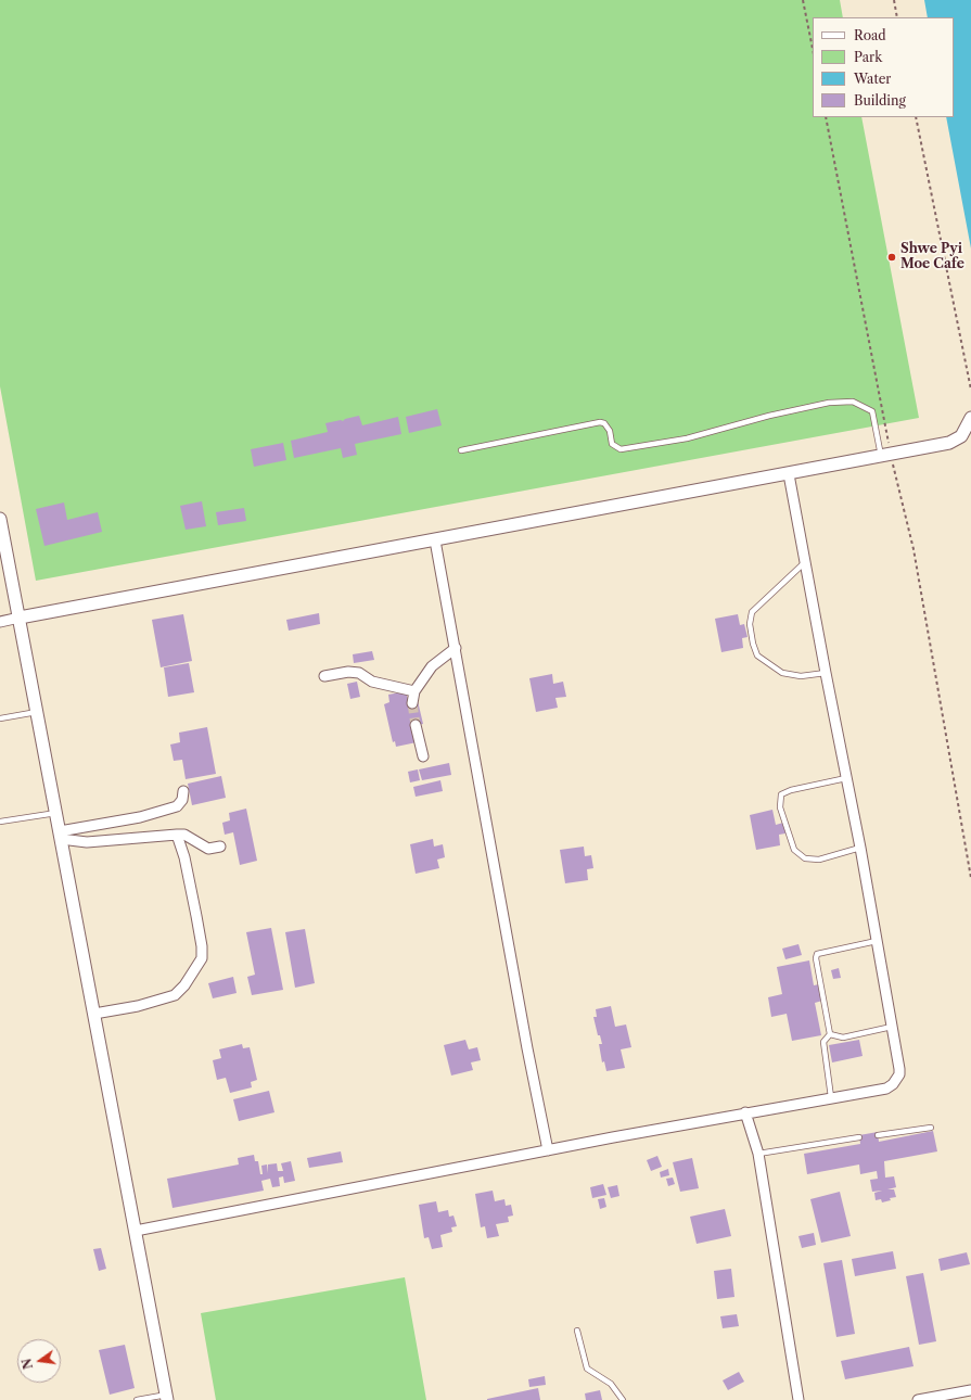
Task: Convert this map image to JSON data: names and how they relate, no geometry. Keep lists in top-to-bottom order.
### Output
{
  "places": ["Shwe Pyi Moe Cafe"],
  "legend": [
    "Road",
    "Park",
    "Water",
    "Building"
  ],
  "north": "left"
}
